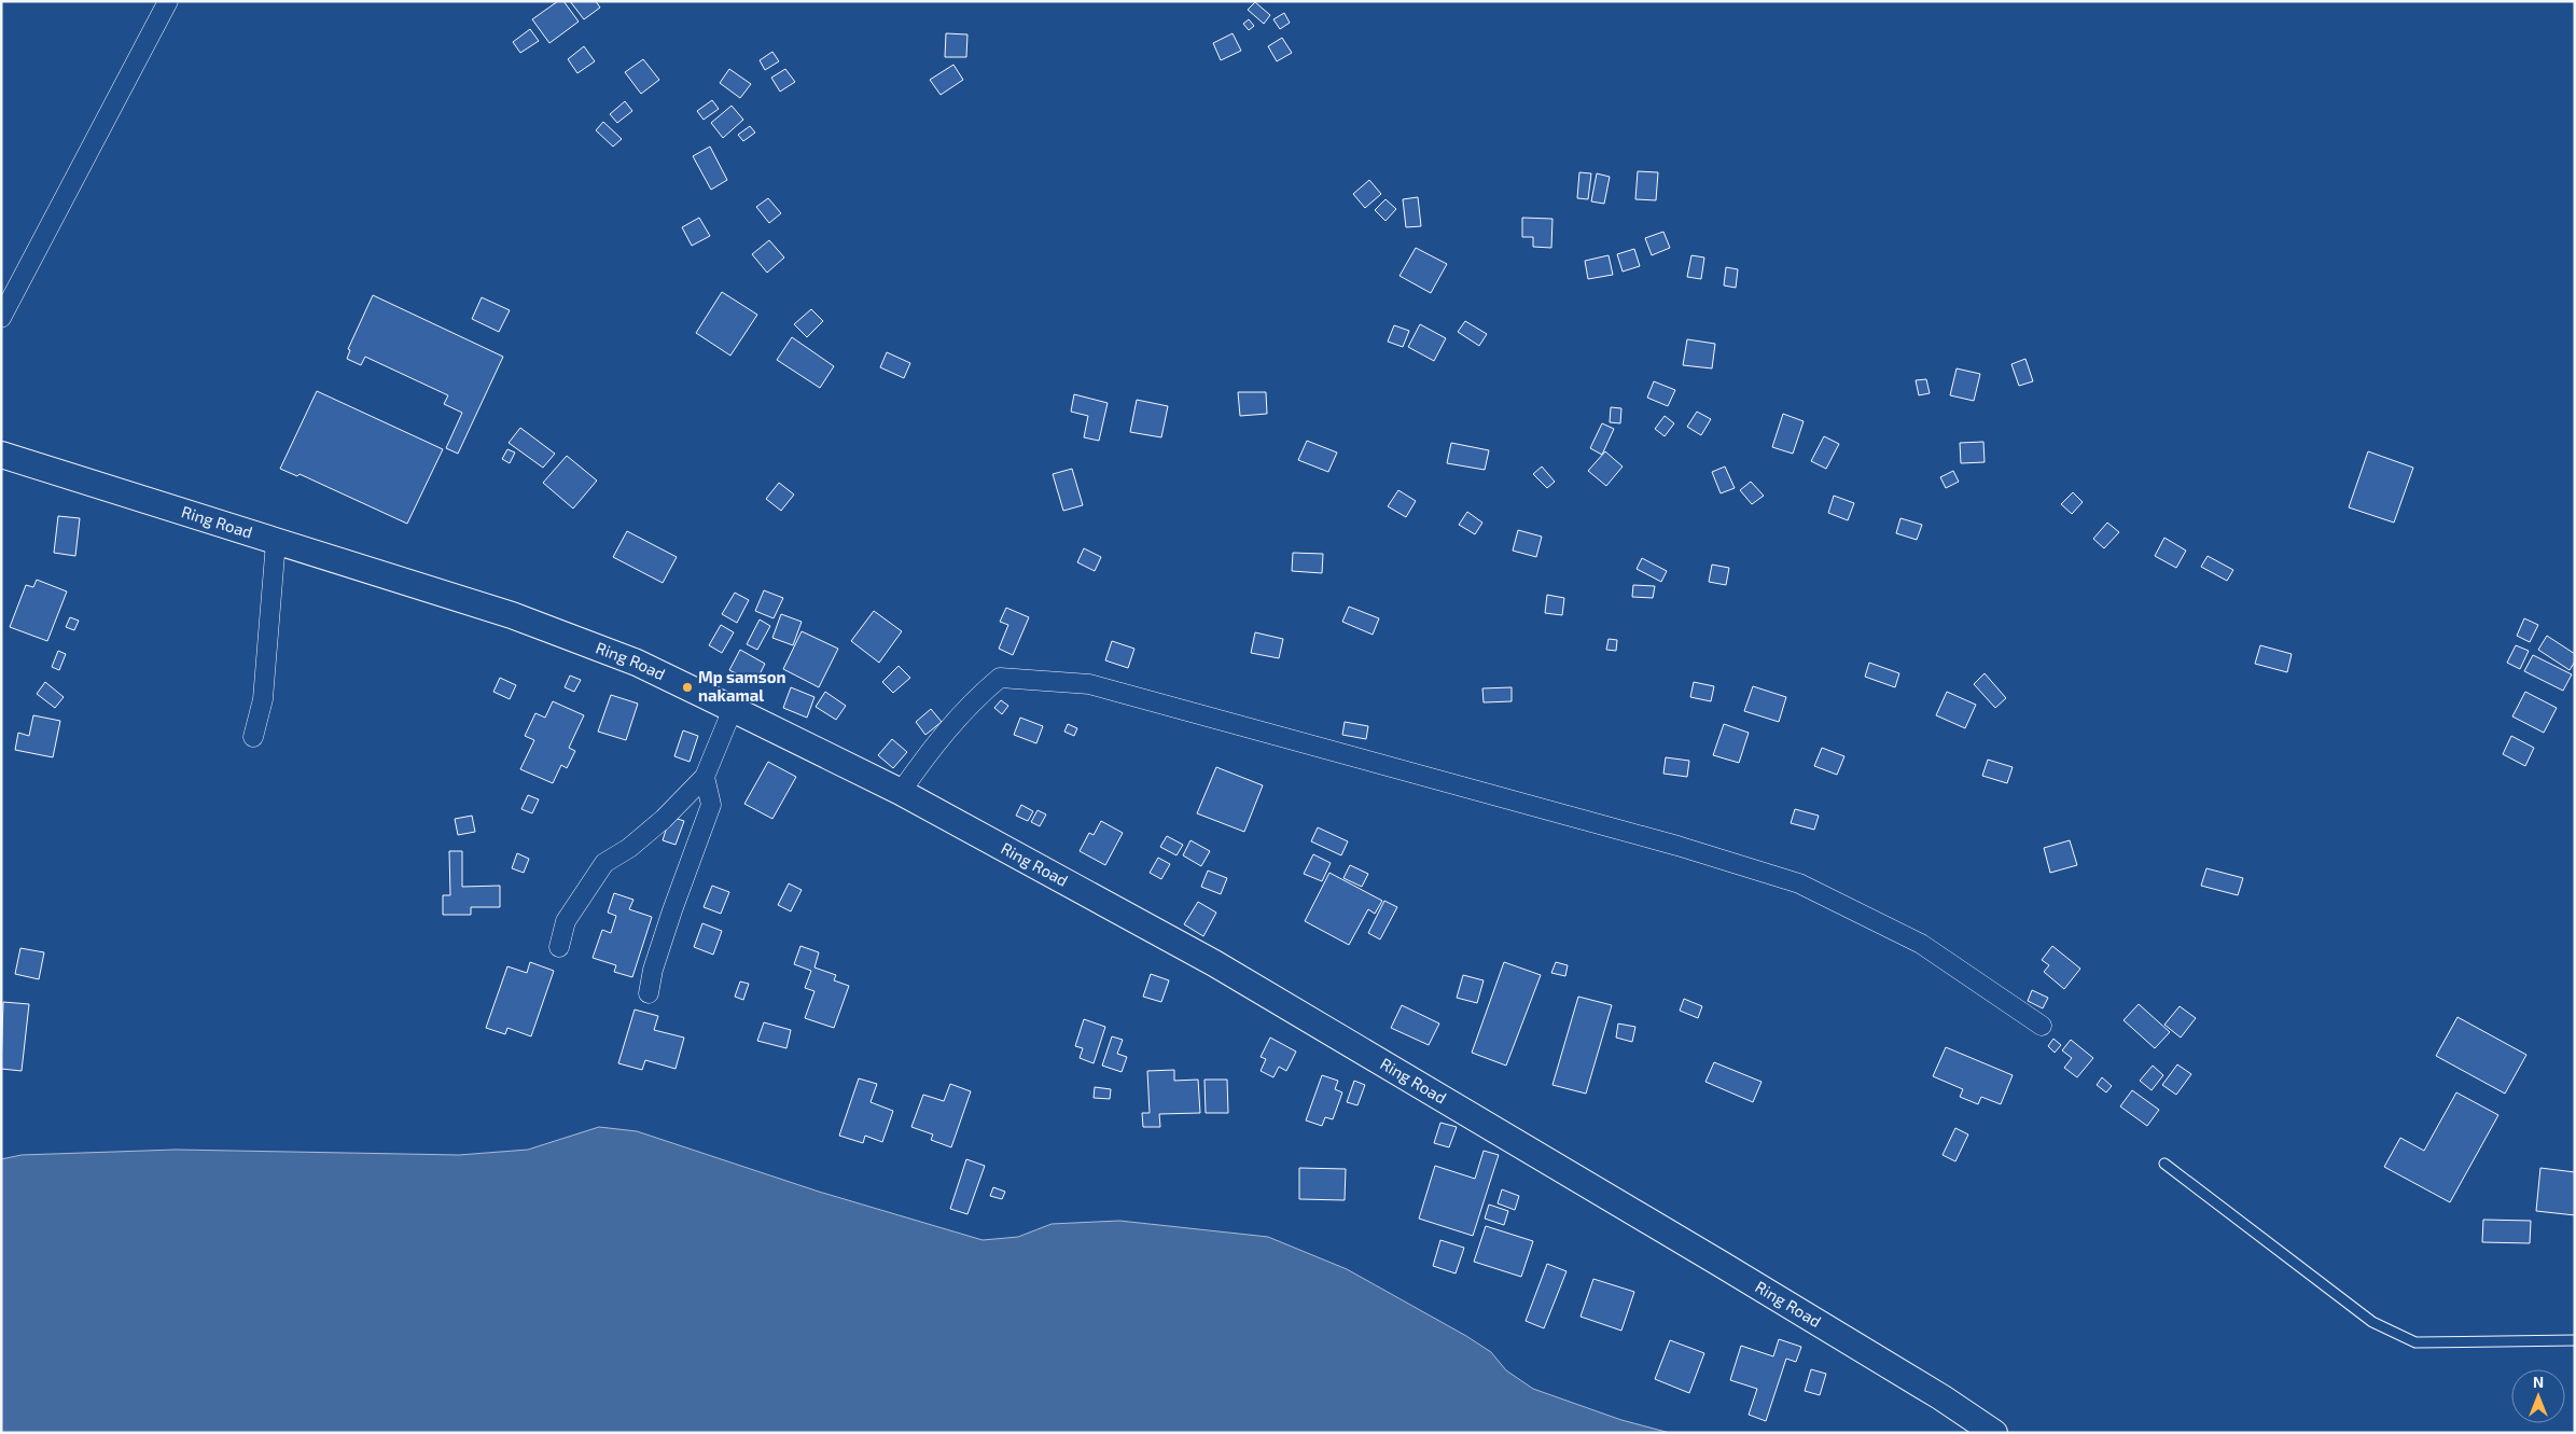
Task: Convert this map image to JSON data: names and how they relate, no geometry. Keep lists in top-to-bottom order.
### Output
{
  "streets": {
    "main road": ["Ring Road"]
  },
  "places": ["Mp samson nakamal"],
  "north": "top"
}
